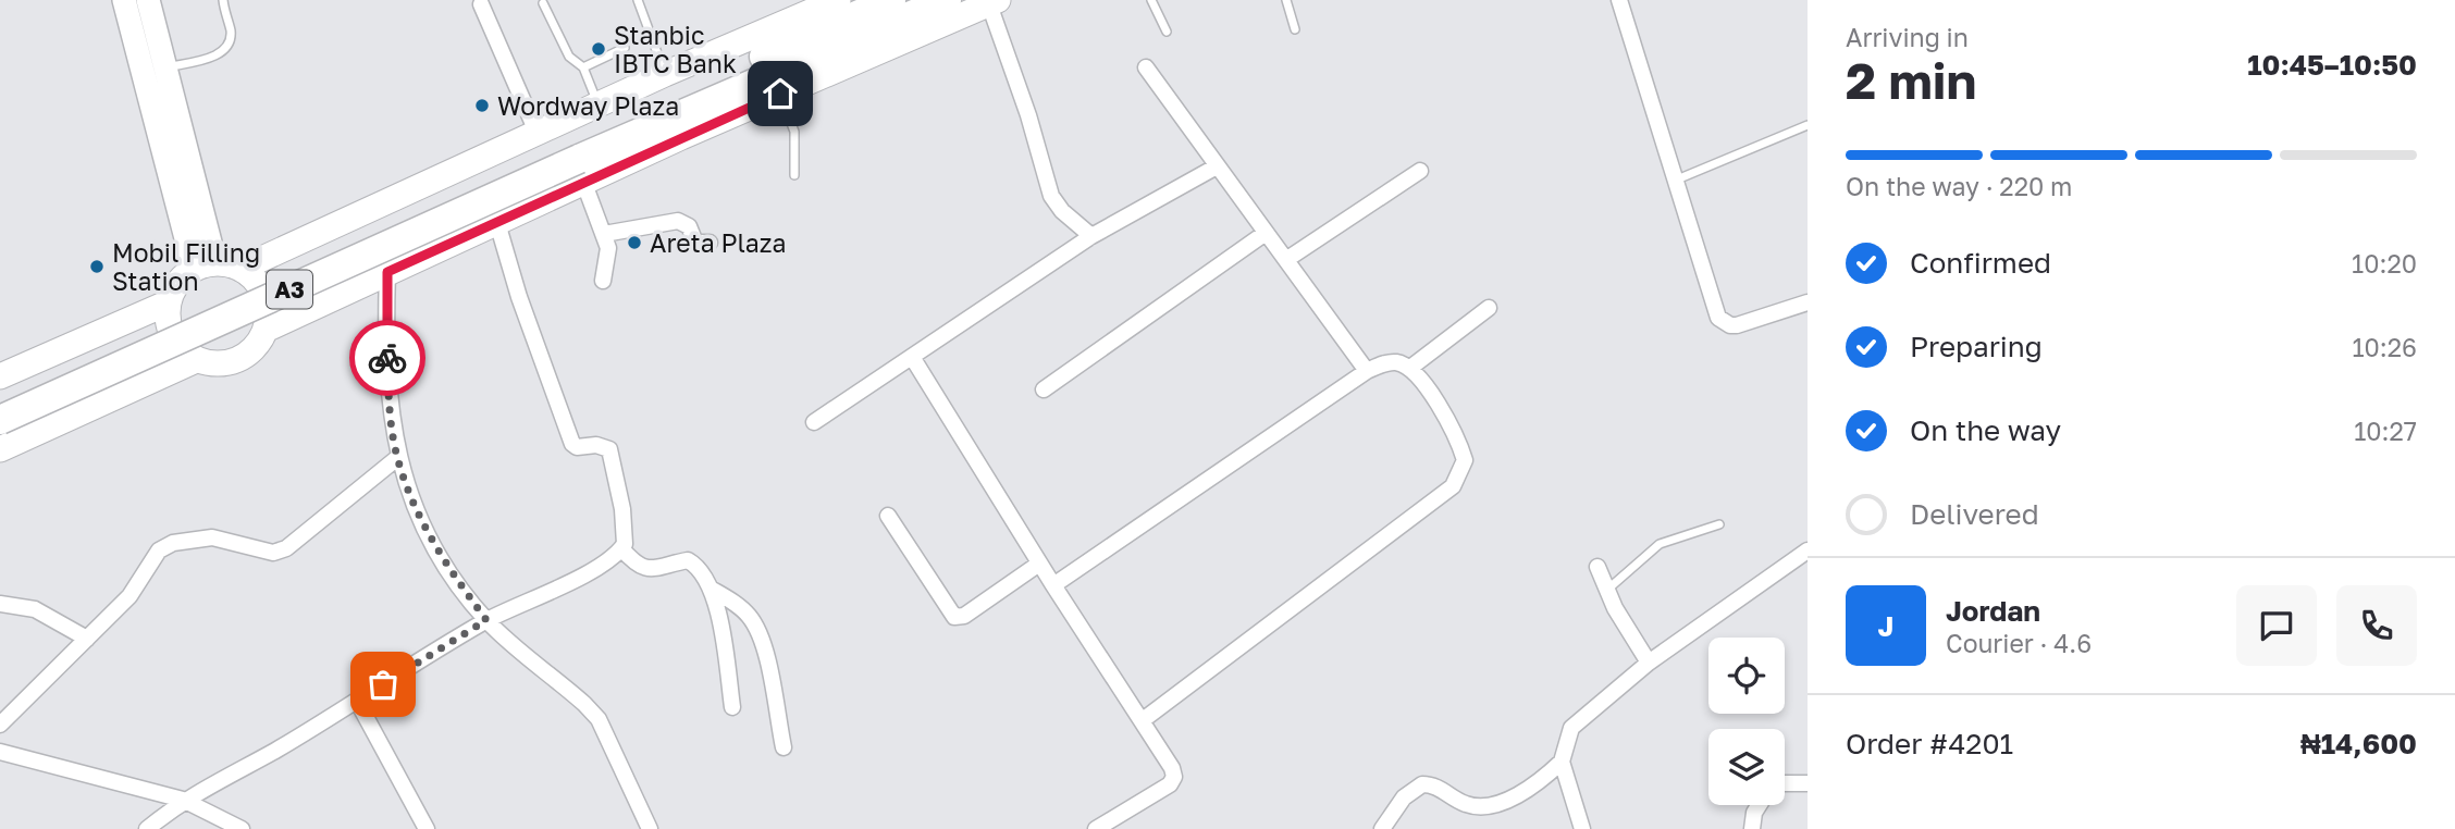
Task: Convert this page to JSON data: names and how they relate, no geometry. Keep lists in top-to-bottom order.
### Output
{
  "streets": {
    "highway": ["A3"]
  },
  "places": [
    "Stanbic IBTC Bank",
    "Wordway Plaza",
    "Areta Plaza",
    "Mobil Filling Station"
  ],
  "page": {
    "heading": ["2 min", "Arriving in", "10:45–10:50"],
    "panel": [
      "Jordan",
      "Courier · 4.6",
      "Order #4201",
      "₦14,600"
    ],
    "bar": "On the way · 220 m",
    "list": [
      ["Confirmed", "10:20"],
      ["Preparing", "10:26"],
      ["On the way", "10:27"],
      "Delivered"
    ],
    "round": "J"
  }
}
